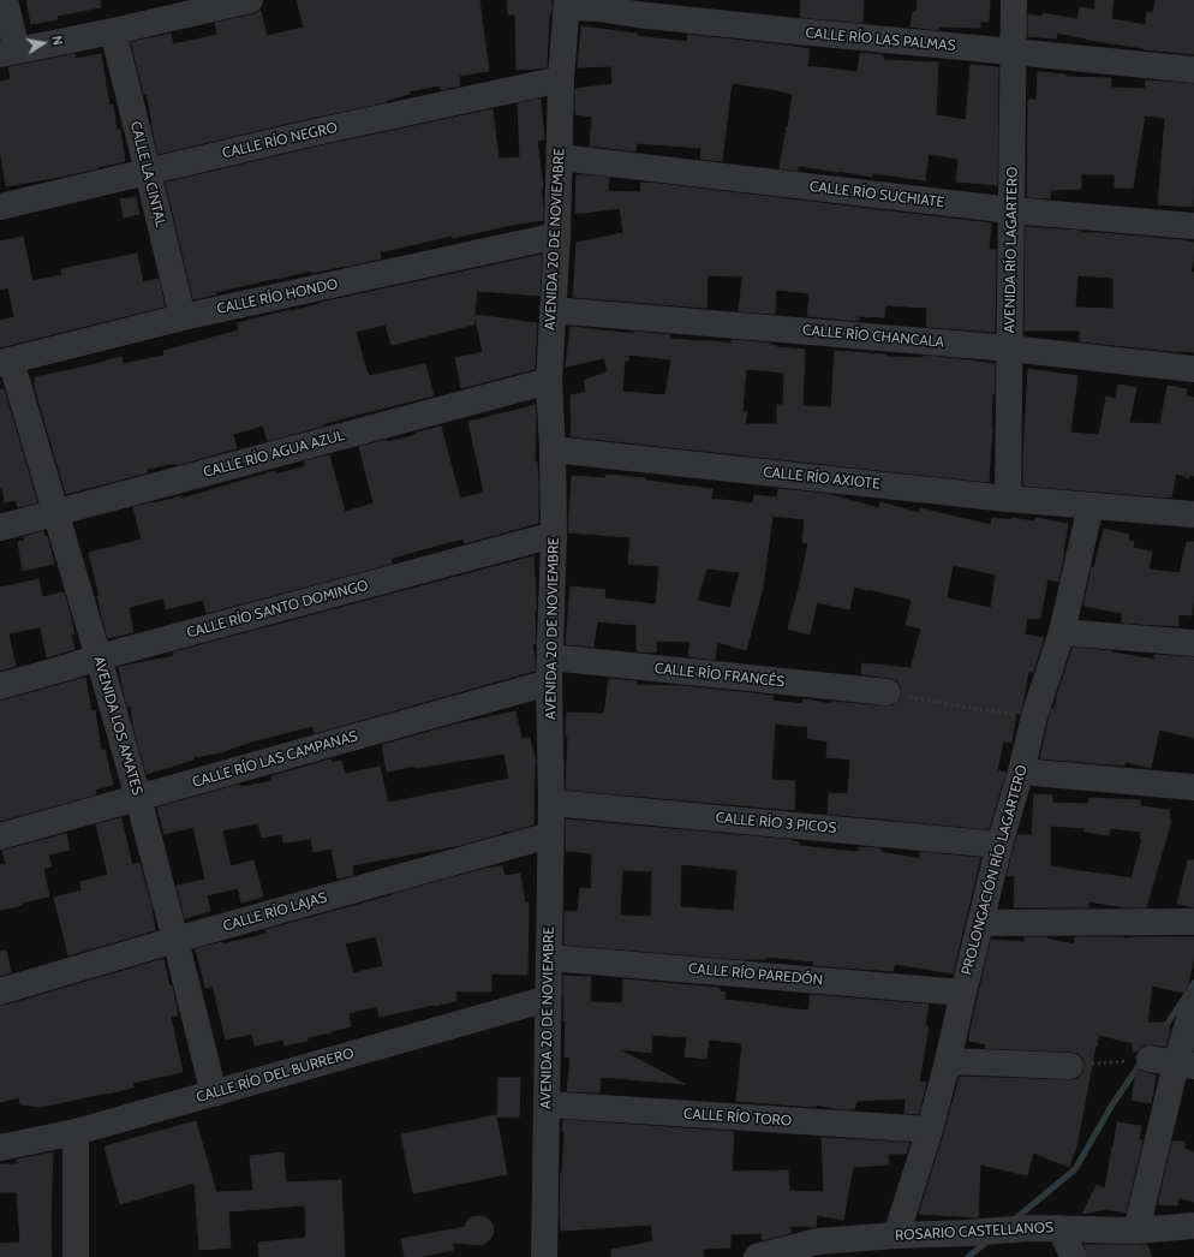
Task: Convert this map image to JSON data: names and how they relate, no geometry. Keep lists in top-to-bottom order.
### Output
{
  "streets": {
    "street": [
      "CALLE RÍO LAS PALMAS",
      "CALLE RÍO NEGRO",
      "CALLE LA CINTAL",
      "CALLE RÍO SUCHIATE",
      "AVENIDA 20 DE NOVIEMBRE",
      "AVENIDA RÍO LAGARTERO",
      "CALLE RÍO HONDO",
      "CALLE RÍO CHANCALA",
      "CALLE RÍO AGUA AZUL",
      "CALLE RÍO AXIOTE",
      "CALLE RÍO SANTO DOMINGO",
      "CALLE RÍO FRANCÉS",
      "AVENIDA LOS AMATES",
      "CALLE RÍO LAS CAMPANAS",
      "CALLE RÍO 3 PICOS",
      "PROLONGACIÓN RÍO LAGARTERO",
      "CALLE RÍO LAJAS",
      "CALLE RÍO PAREDÓN",
      "CALLE RÍO DEL BURRERO",
      "CALLE RÍO TORO",
      "ROSARIO CASTELLANOS"
    ]
  },
  "crossings": [
    ["CALLE RÍO LAS PALMAS", "AVENIDA 20 DE NOVIEMBRE"],
    ["CALLE RÍO LAS PALMAS", "AVENIDA RÍO LAGARTERO"],
    ["CALLE RÍO NEGRO", "CALLE LA CINTAL"],
    ["CALLE RÍO NEGRO", "AVENIDA 20 DE NOVIEMBRE"],
    ["CALLE LA CINTAL", "CALLE RÍO HONDO"],
    ["CALLE RÍO SUCHIATE", "AVENIDA 20 DE NOVIEMBRE"],
    ["CALLE RÍO SUCHIATE", "AVENIDA RÍO LAGARTERO"],
    ["AVENIDA 20 DE NOVIEMBRE", "CALLE RÍO HONDO"],
    ["AVENIDA 20 DE NOVIEMBRE", "CALLE RÍO CHANCALA"],
    ["AVENIDA 20 DE NOVIEMBRE", "CALLE RÍO AGUA AZUL"],
    ["AVENIDA 20 DE NOVIEMBRE", "CALLE RÍO AXIOTE"],
    ["AVENIDA 20 DE NOVIEMBRE", "CALLE RÍO SANTO DOMINGO"],
    ["AVENIDA 20 DE NOVIEMBRE", "CALLE RÍO FRANCÉS"],
    ["AVENIDA 20 DE NOVIEMBRE", "CALLE RÍO LAS CAMPANAS"],
    ["AVENIDA 20 DE NOVIEMBRE", "CALLE RÍO 3 PICOS"],
    ["AVENIDA 20 DE NOVIEMBRE", "CALLE RÍO LAJAS"],
    ["AVENIDA 20 DE NOVIEMBRE", "CALLE RÍO PAREDÓN"],
    ["AVENIDA 20 DE NOVIEMBRE", "CALLE RÍO DEL BURRERO"],
    ["AVENIDA 20 DE NOVIEMBRE", "CALLE RÍO TORO"],
    ["AVENIDA RÍO LAGARTERO", "CALLE RÍO CHANCALA"],
    ["AVENIDA RÍO LAGARTERO", "CALLE RÍO AXIOTE"],
    ["CALLE RÍO HONDO", "AVENIDA LOS AMATES"],
    ["CALLE RÍO AGUA AZUL", "AVENIDA LOS AMATES"],
    ["CALLE RÍO AXIOTE", "PROLONGACIÓN RÍO LAGARTERO"],
    ["CALLE RÍO SANTO DOMINGO", "AVENIDA LOS AMATES"],
    ["CALLE RÍO FRANCÉS", "CALLE RÍO LAS CAMPANAS"],
    ["AVENIDA LOS AMATES", "CALLE RÍO LAS CAMPANAS"],
    ["AVENIDA LOS AMATES", "CALLE RÍO LAJAS"],
    ["AVENIDA LOS AMATES", "CALLE RÍO DEL BURRERO"],
    ["CALLE RÍO 3 PICOS", "PROLONGACIÓN RÍO LAGARTERO"],
    ["PROLONGACIÓN RÍO LAGARTERO", "CALLE RÍO PAREDÓN"],
    ["PROLONGACIÓN RÍO LAGARTERO", "CALLE RÍO TORO"],
    ["PROLONGACIÓN RÍO LAGARTERO", "ROSARIO CASTELLANOS"]
  ],
  "north": "right"
}
